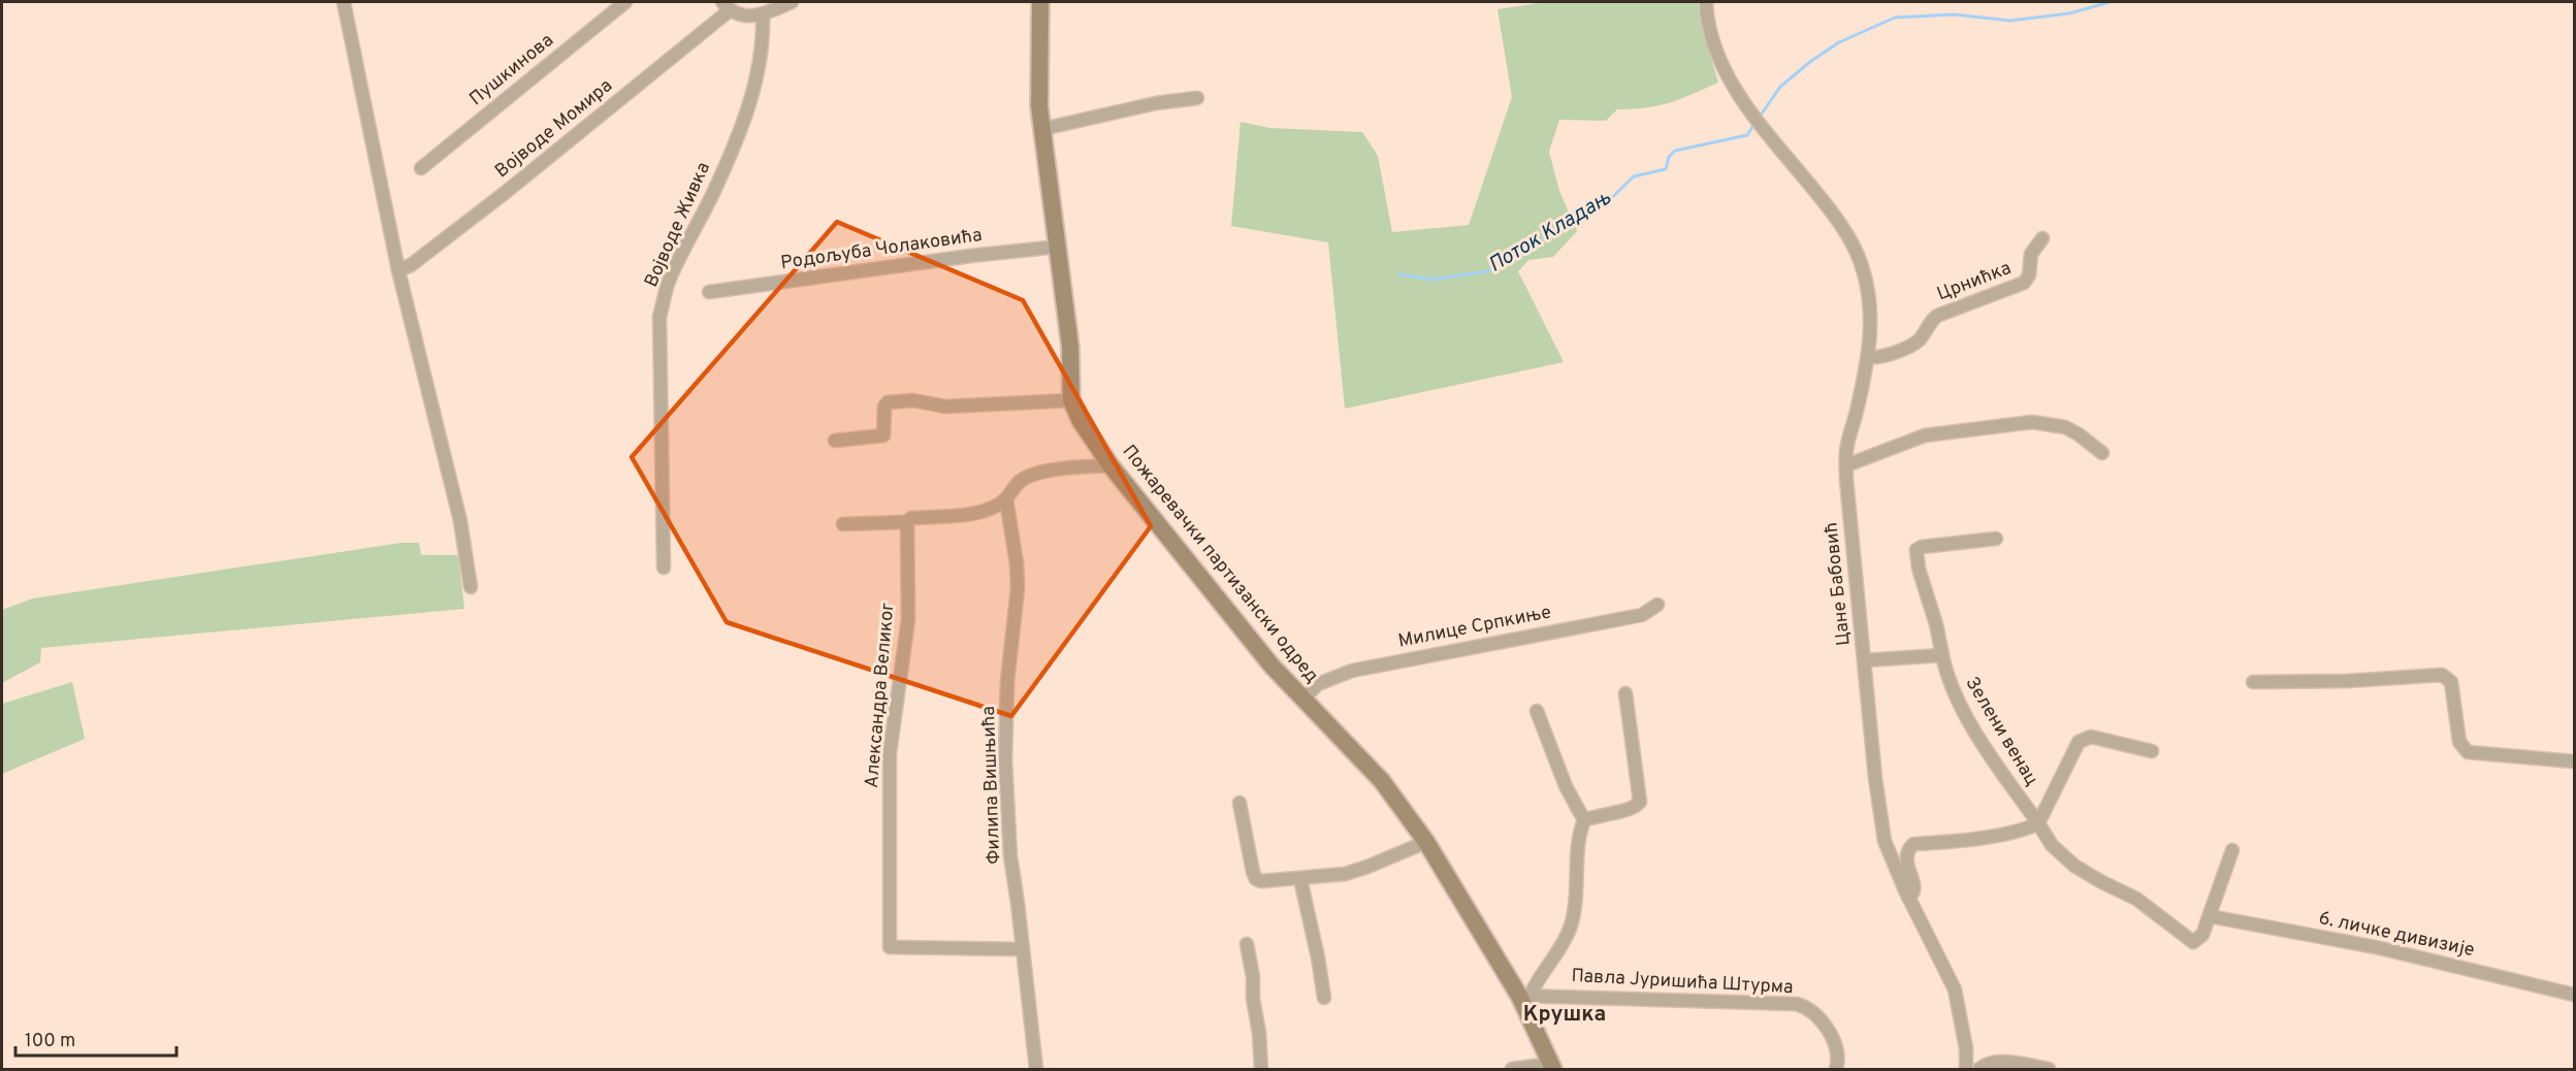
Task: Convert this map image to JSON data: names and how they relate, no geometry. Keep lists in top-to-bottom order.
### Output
{
  "streets": {
    "street": [
      "Пушкинова",
      "Војводе Момира",
      "Војводе Живка",
      "Родољуба Чолаковића",
      "Црнићка",
      "Пожаревачки партизански одред",
      "Цане Бабовић",
      "Милице Српкиње",
      "Александра Великог",
      "Зелени венац",
      "Филипа Вишњића",
      "6. личке дивизије",
      "Павла Јуришића Штурма"
    ]
  },
  "crossings": [
    ["Родољуба Чолаковића", "Пожаревачки партизански одред"],
    ["Црнићка", "Цане Бабовић"],
    ["Пожаревачки партизански одред", "Милице Српкиње"],
    ["Пожаревачки партизански одред", "Павла Јуришића Штурма"],
    ["Александра Великог", "Филипа Вишњића"],
    ["Зелени венац", "6. личке дивизије"]
  ],
  "districts": ["Крушка"],
  "water": ["Поток Кладањ"],
  "scale_bar": "100 m"
}
